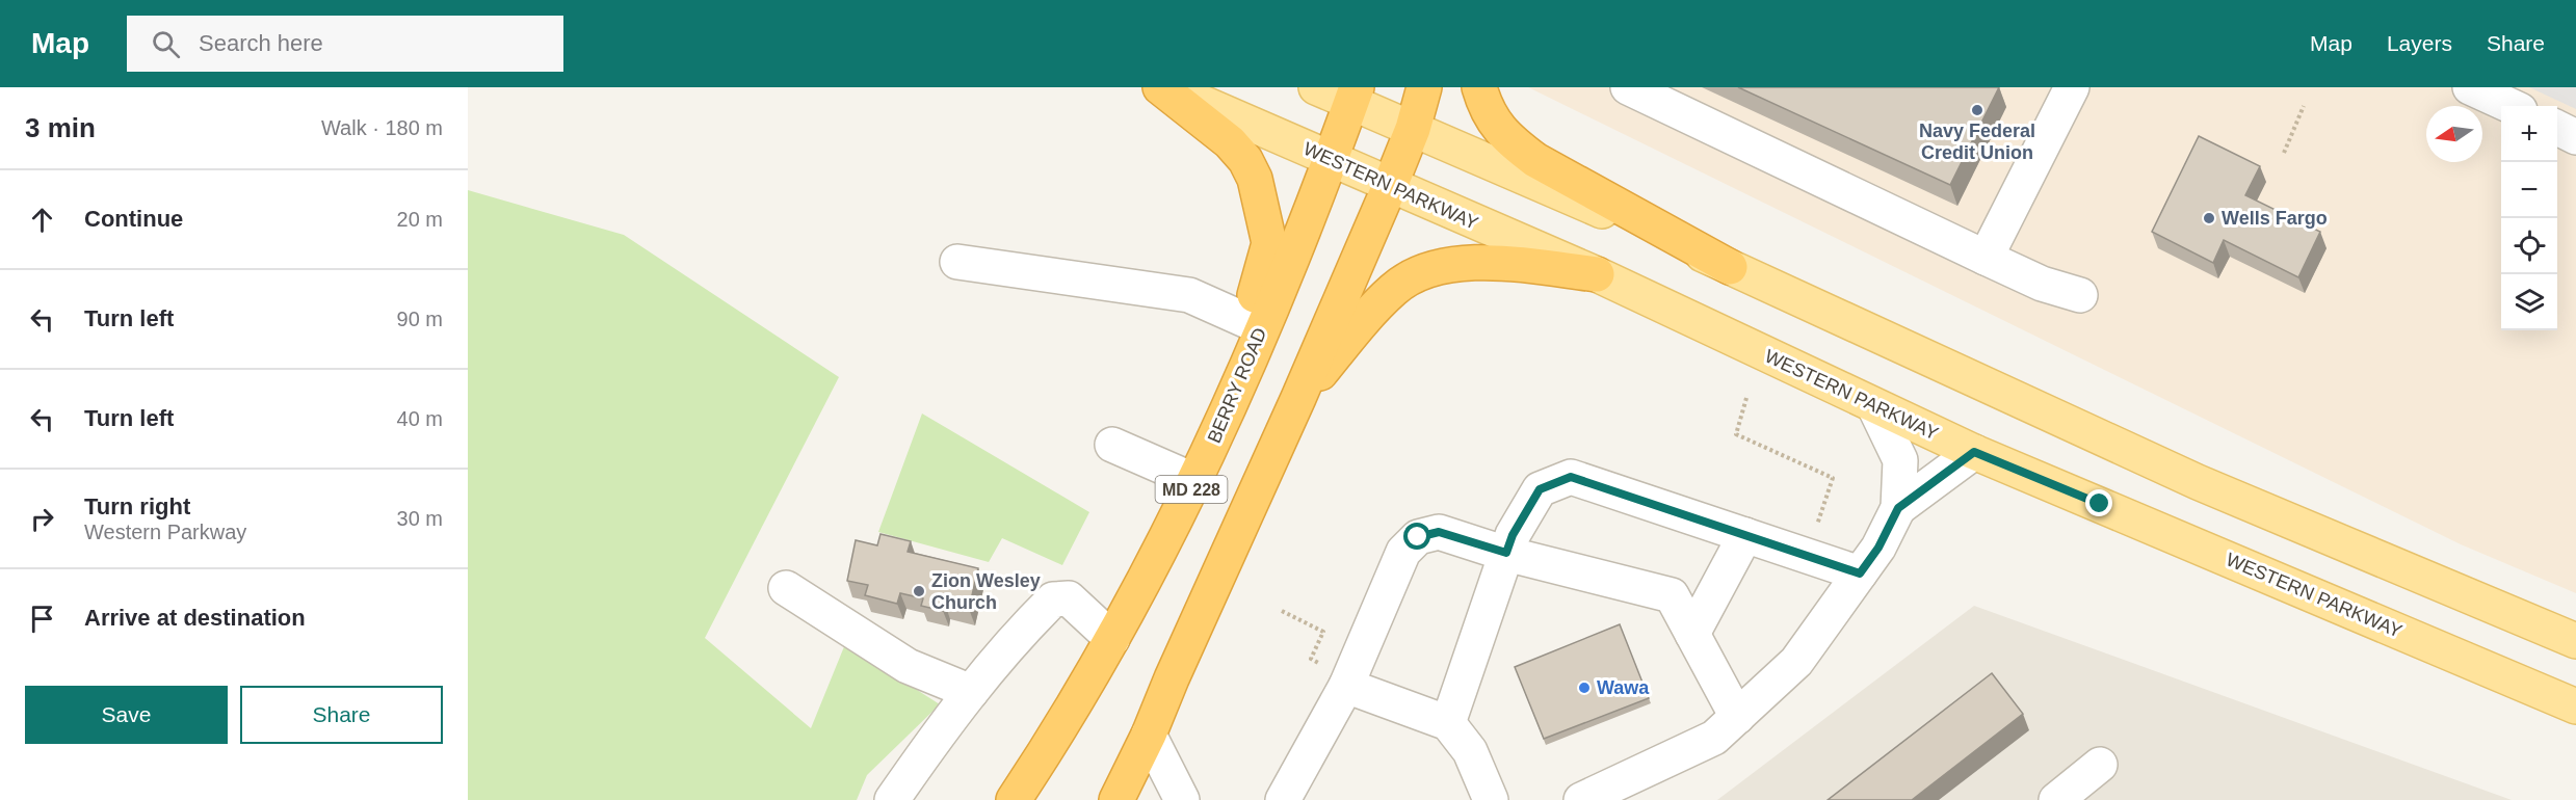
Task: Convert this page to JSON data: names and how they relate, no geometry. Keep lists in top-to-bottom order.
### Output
{
  "streets": {
    "highway": ["BERRY ROAD", "MD 228"],
    "main road": ["WESTERN PARKWAY"]
  },
  "crossings": [
    ["WESTERN PARKWAY", "BERRY ROAD"],
    ["WESTERN PARKWAY", "MD 228"]
  ],
  "places": [
    "Navy Federal Credit Union",
    "Wells Fargo",
    "Zion Wesley Church",
    "Wawa"
  ],
  "north": "left",
  "page": {
    "header": "Map",
    "search": "Search here",
    "nav": ["Map", "Layers", "Share"],
    "heading": ["3 min", "Walk · 180 m"],
    "map_buttons": ["+", "−"],
    "list": [
      ["Continue", "20 m"],
      ["Turn left", "90 m"],
      ["Turn left", "40 m"],
      ["Turn right", "Western Parkway", "30 m"],
      "Arrive at destination"
    ],
    "buttons": ["Save", "Share"]
  }
}
